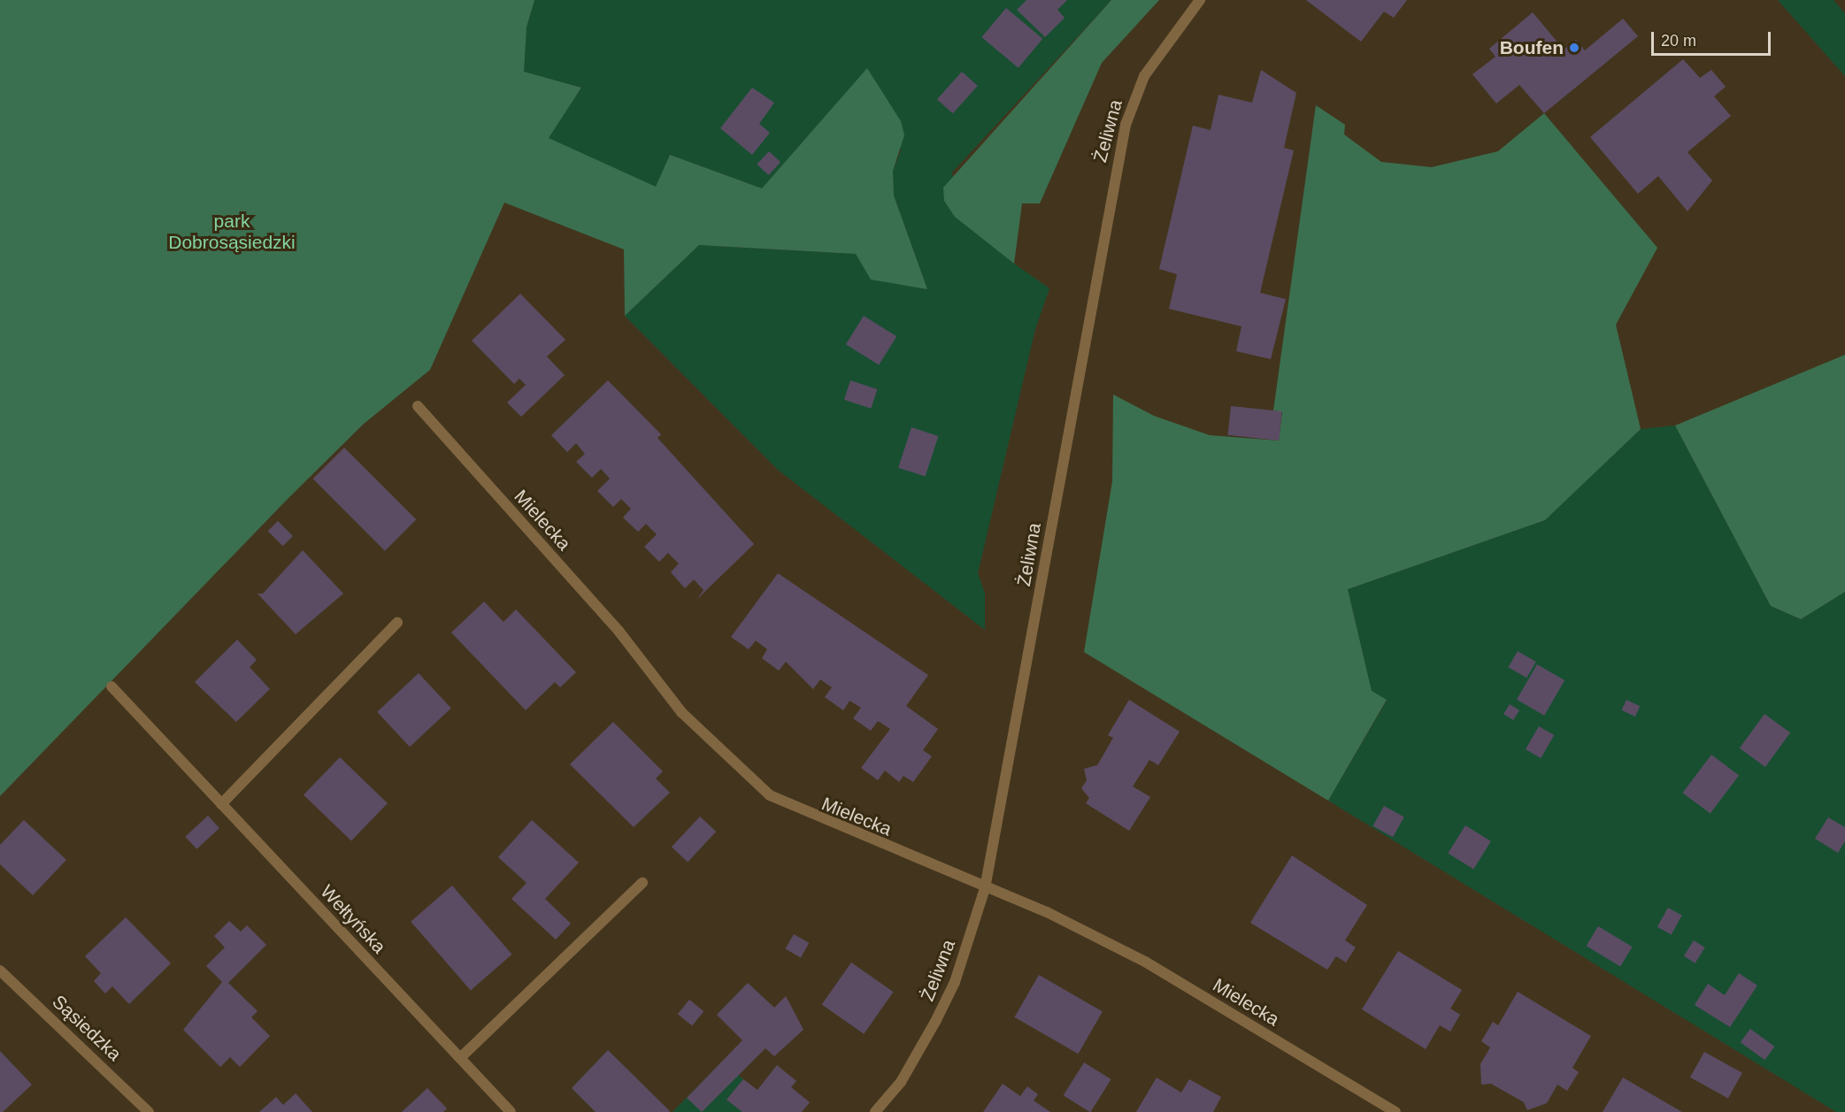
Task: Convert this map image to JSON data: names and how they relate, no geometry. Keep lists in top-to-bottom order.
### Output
{
  "streets": {
    "street": [
      "Żeliwna",
      "Mielecka",
      "Wełtyńska",
      "Sąsiedzka"
    ]
  },
  "crossings": [
    ["Żeliwna", "Mielecka"]
  ],
  "parks": ["park Dobrosąsiedzki"],
  "places": ["Boufen"],
  "scale_bar": "20 m"
}
